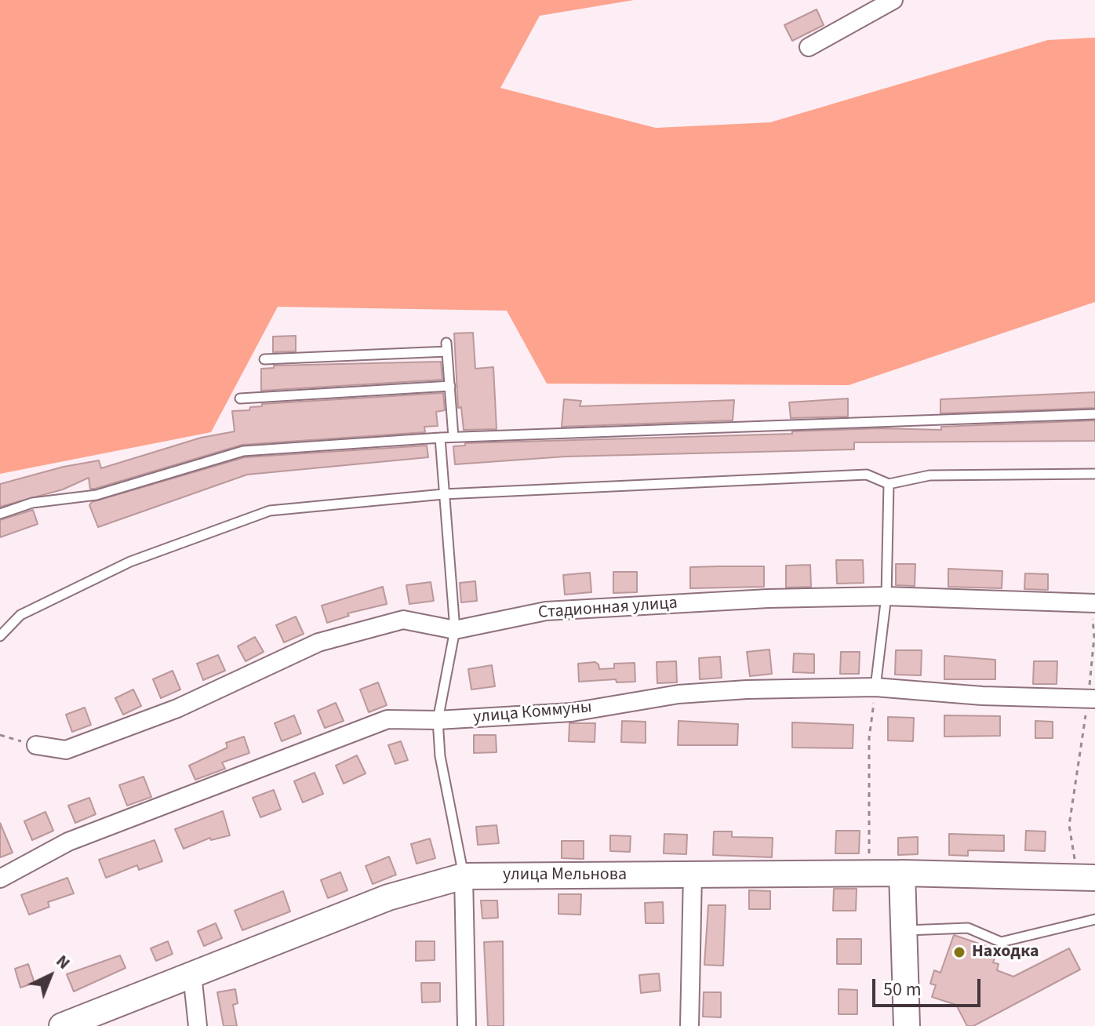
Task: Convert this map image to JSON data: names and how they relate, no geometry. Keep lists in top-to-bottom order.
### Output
{
  "streets": {
    "main road": ["улица Мельнова"],
    "street": ["Стадионная улица", "улица Коммуны"]
  },
  "places": ["Находка"],
  "scale_bar": "50 m",
  "north": "top right"
}
